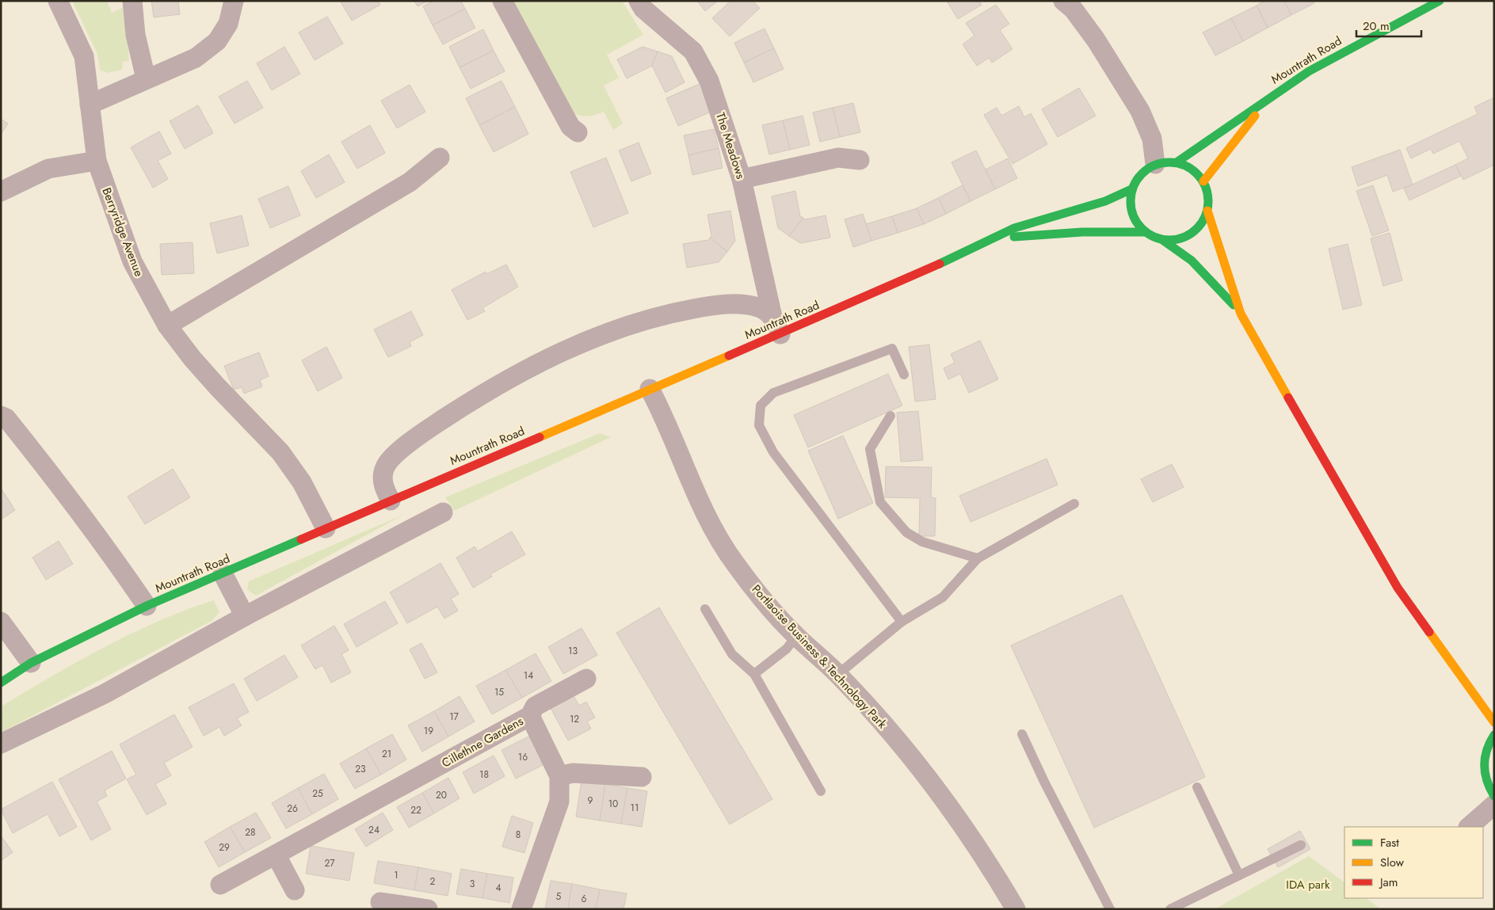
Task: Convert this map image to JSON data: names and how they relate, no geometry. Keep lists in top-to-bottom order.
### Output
{
  "streets": {
    "main road": ["Mountrath Road"],
    "street": [
      "The Meadows",
      "Berryridge Avenue",
      "Portlaoise Business & Technology Park",
      "Cillethne Gardens"
    ]
  },
  "crossings": [
    ["Mountrath Road", "The Meadows"],
    ["Mountrath Road", "Berryridge Avenue"],
    ["Mountrath Road", "Portlaoise Business & Technology Park"]
  ],
  "parks": ["IDA park"],
  "house_numbers": [
    "13",
    "14",
    "15",
    "17",
    "12",
    "19",
    "21",
    "16",
    "23",
    "18",
    "25",
    "20",
    "9",
    "10",
    "11",
    "26",
    "22",
    "24",
    "28",
    "8",
    "29",
    "27",
    "1",
    "2",
    "3",
    "4",
    "5",
    "6"
  ],
  "legend": ["Fast", "Slow", "Jam"],
  "scale_bar": "20 m"
}
